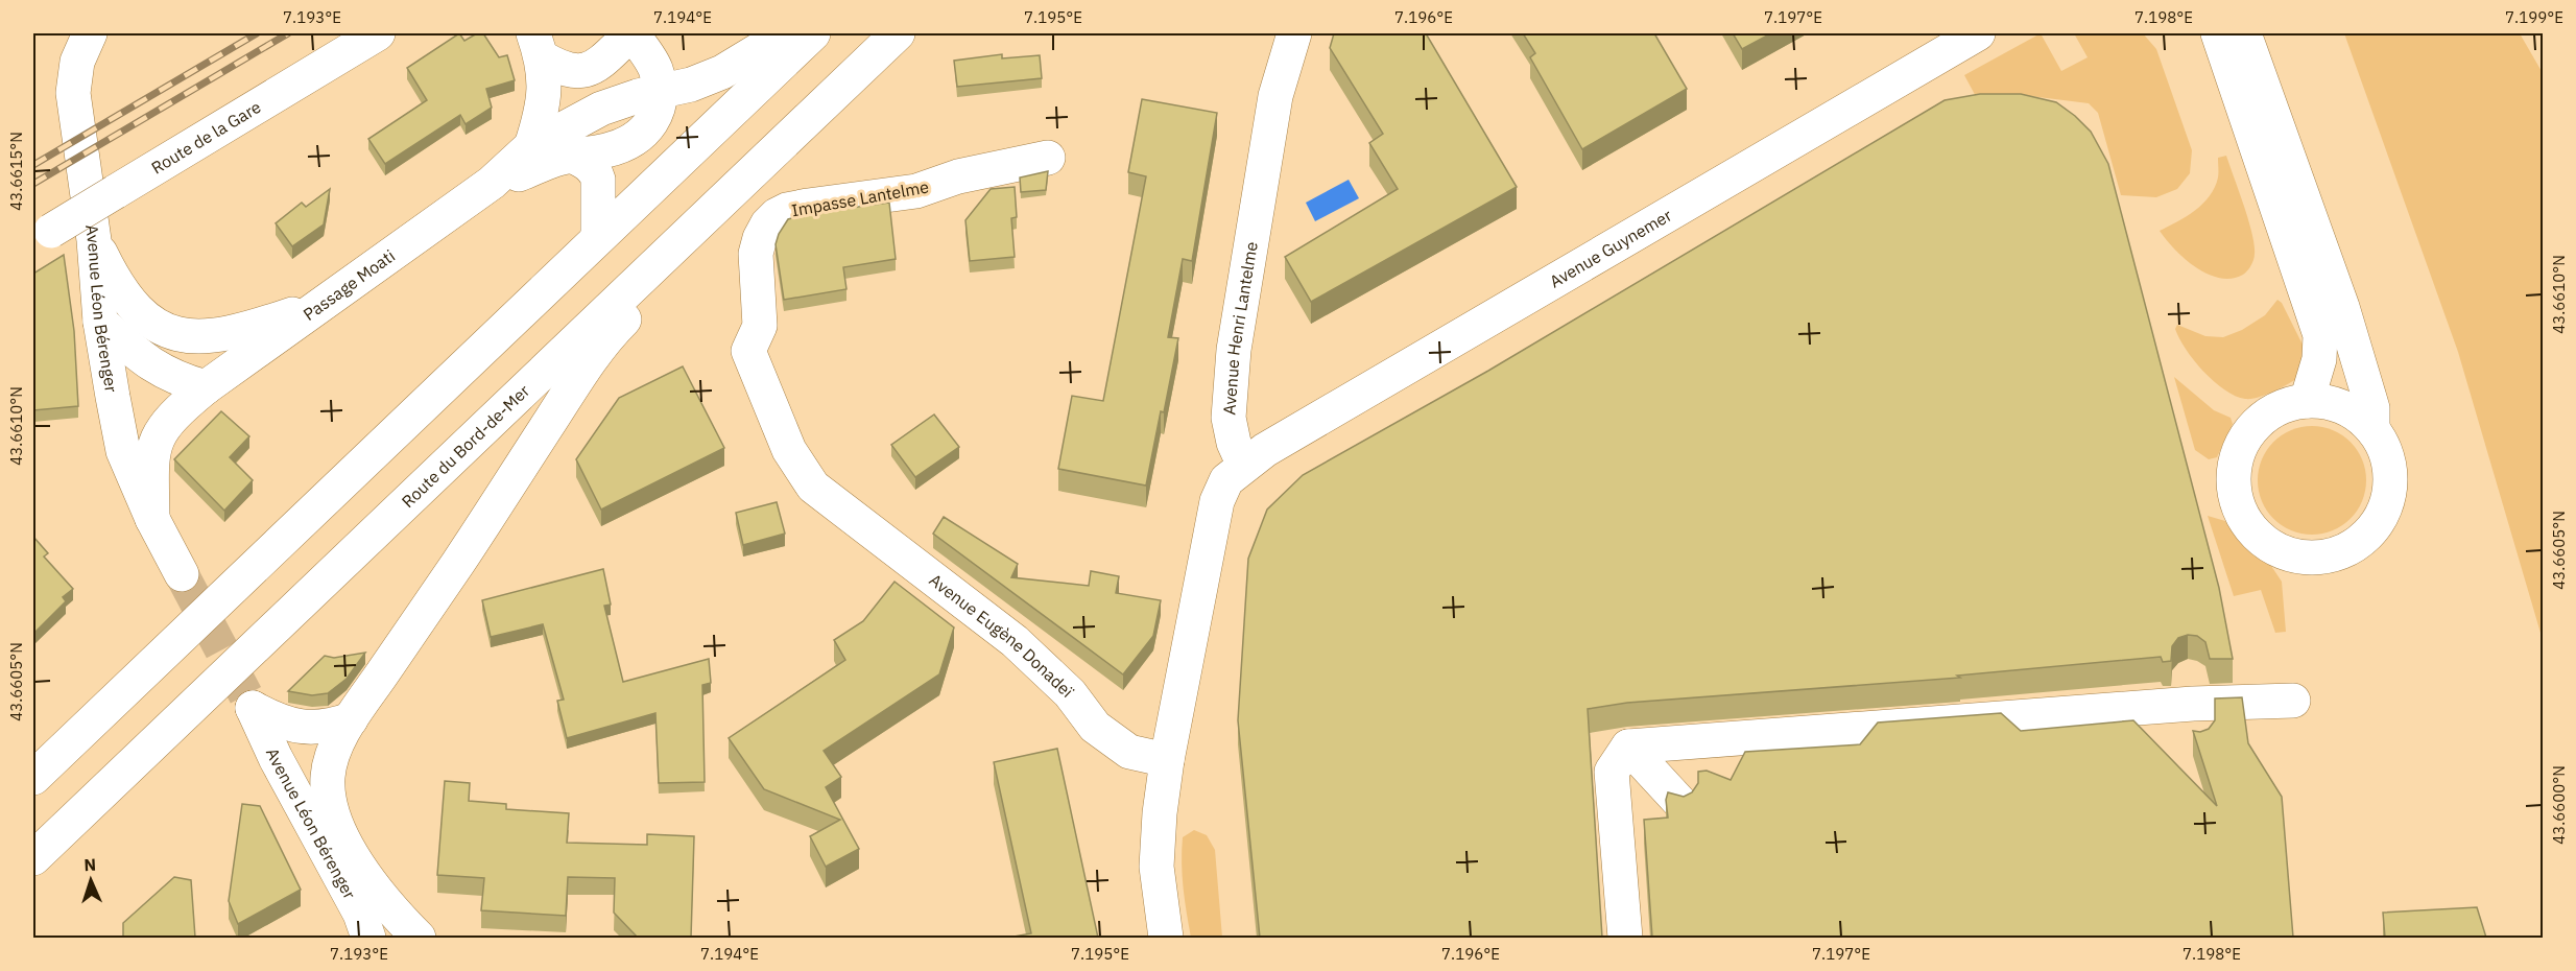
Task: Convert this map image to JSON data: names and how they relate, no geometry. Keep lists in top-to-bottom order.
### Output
{
  "streets": {
    "main road": [
      "Route de la Gare",
      "Impasse Lantelme",
      "Avenue Guynemer",
      "Passage Moati",
      "Avenue Léon Bérenger",
      "Avenue Henri Lantelme",
      "Route du Bord-de-Mer",
      "Avenue Eugène Donadeï"
    ]
  },
  "crossings": [
    ["Impasse Lantelme", "Avenue Eugène Donadeï"],
    ["Avenue Guynemer", "Avenue Henri Lantelme"],
    ["Passage Moati", "Avenue Léon Bérenger"]
  ],
  "north": "top",
  "coordinates": [
    "7.193°E",
    "7.194°E",
    "7.195°E",
    "7.196°E",
    "7.197°E",
    "7.198°E",
    "7.199°E",
    "43.6615°N",
    "43.6610°N",
    "43.6605°N",
    "43.6600°N"
  ]
}
